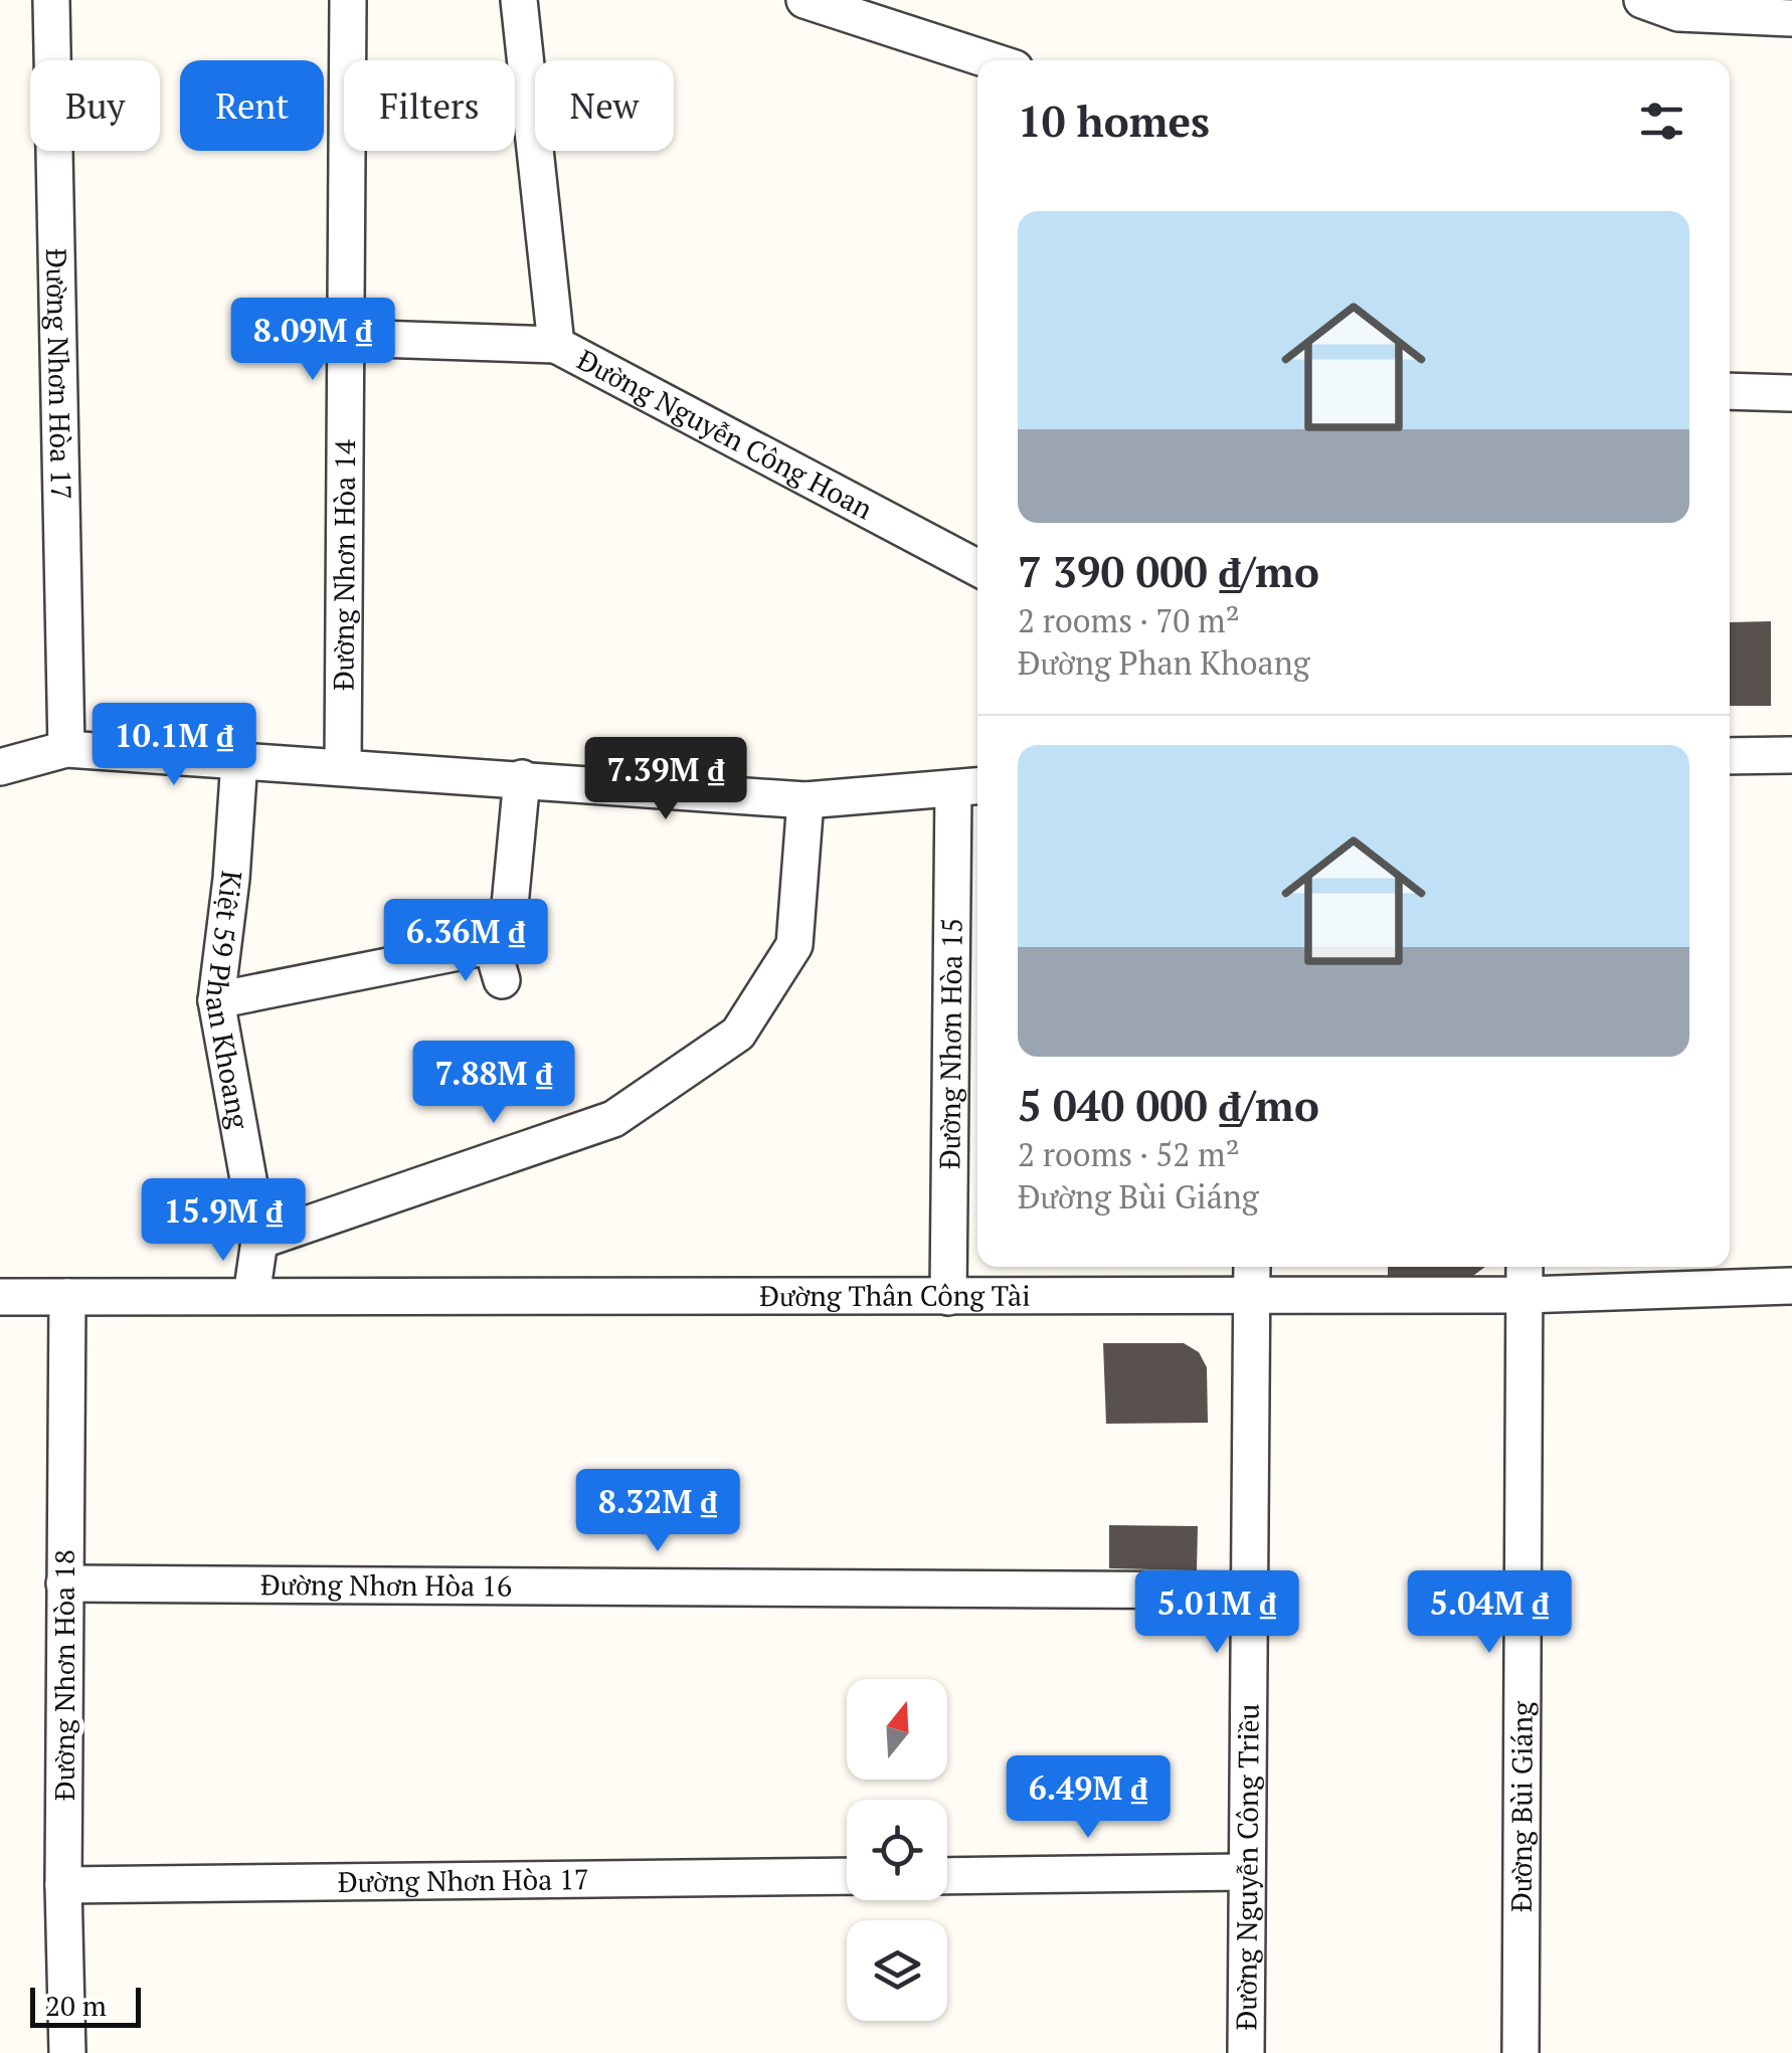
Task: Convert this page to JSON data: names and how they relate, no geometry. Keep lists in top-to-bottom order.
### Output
{
  "streets": {
    "street": [
      "Đường Nhơn Hòa 17",
      "Đường Nguyễn Công Hoan",
      "Đường Nhơn Hòa 14",
      "Kiệt 59 Phan Khoang",
      "Đường Nhơn Hòa 15",
      "Đường Thân Công Tài",
      "Đường Nhơn Hòa 16",
      "Đường Nhơn Hòa 18",
      "Đường Bùi Giáng",
      "Đường Nguyễn Công Triều"
    ]
  },
  "crossings": [
    ["Đường Nhơn Hòa 17", "Đường Nhơn Hòa 18"],
    ["Kiệt 59 Phan Khoang", "Đường Thân Công Tài"],
    ["Đường Nhơn Hòa 15", "Đường Thân Công Tài"],
    ["Đường Thân Công Tài", "Đường Nhơn Hòa 18"],
    ["Đường Thân Công Tài", "Đường Bùi Giáng"],
    ["Đường Thân Công Tài", "Đường Nguyễn Công Triều"],
    ["Đường Nhơn Hòa 16", "Đường Nhơn Hòa 18"],
    ["Đường Nhơn Hòa 16", "Đường Nguyễn Công Triều"]
  ],
  "scale_bar": "20 m",
  "north": "top",
  "page": {
    "chip": [
      "Buy",
      "Rent",
      "Filters",
      "New"
    ],
    "heading": "10 homes",
    "list": [
      {
        "name": "7 390 000 ₫/mo",
        "note": "2 rooms · 70 m² · Đường Phan Khoang"
      },
      {
        "name": "5 040 000 ₫/mo",
        "note": "2 rooms · 52 m² · Đường Bùi Giáng"
      }
    ],
    "price": [
      "8.09M ₫",
      "10.1M ₫",
      "7.39M ₫",
      "6.36M ₫",
      "7.88M ₫",
      "15.9M ₫",
      "8.32M ₫",
      "5.01M ₫",
      "5.04M ₫",
      "6.49M ₫"
    ],
    "scale": "20 m"
  }
}
